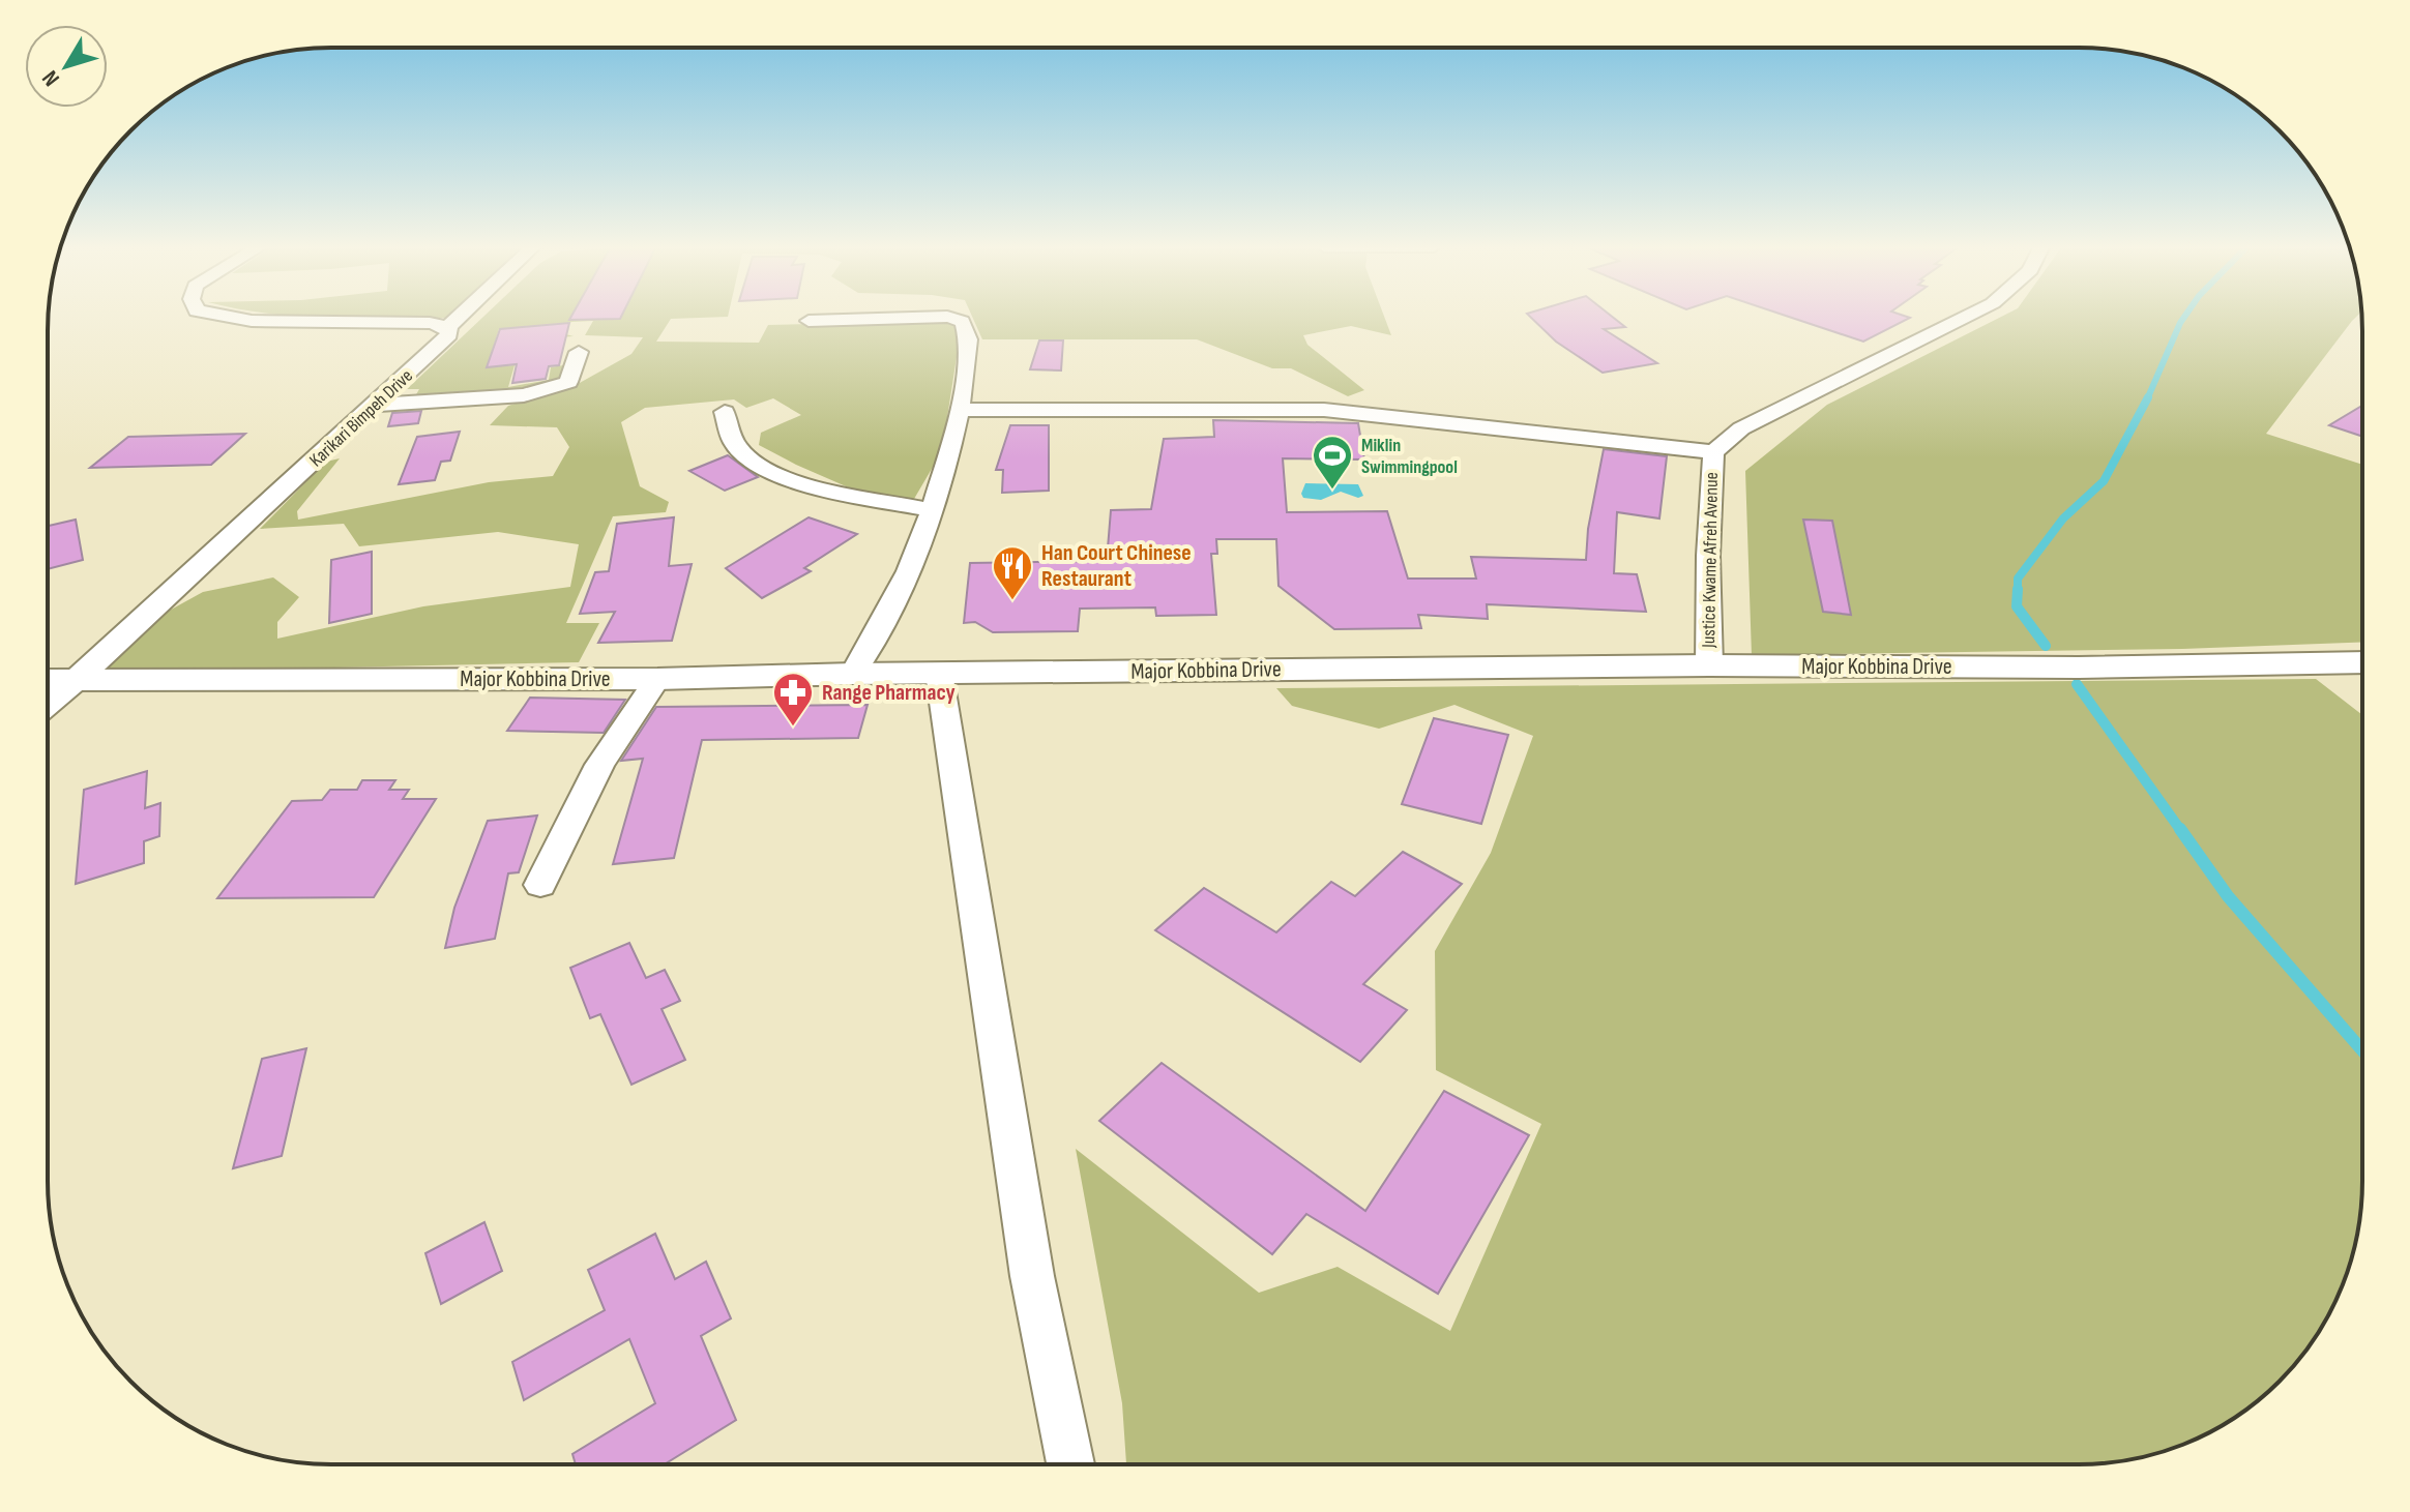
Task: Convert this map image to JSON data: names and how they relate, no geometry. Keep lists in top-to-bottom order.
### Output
{
  "streets": {
    "street": ["Karikari Bimpeh Drive", "Justice Kwame Afreh Avenue", "Major Kobbina Drive"]
  },
  "crossings": [
    ["Karikari Bimpeh Drive", "Major Kobbina Drive"],
    ["Justice Kwame Afreh Avenue", "Major Kobbina Drive"]
  ],
  "places": {
    "sports": ["Miklin Swimmingpool"],
    "restaurant": ["Han Court Chinese Restaurant"],
    "pharmacy": ["Range Pharmacy"]
  },
  "north": "bottom left"
}
